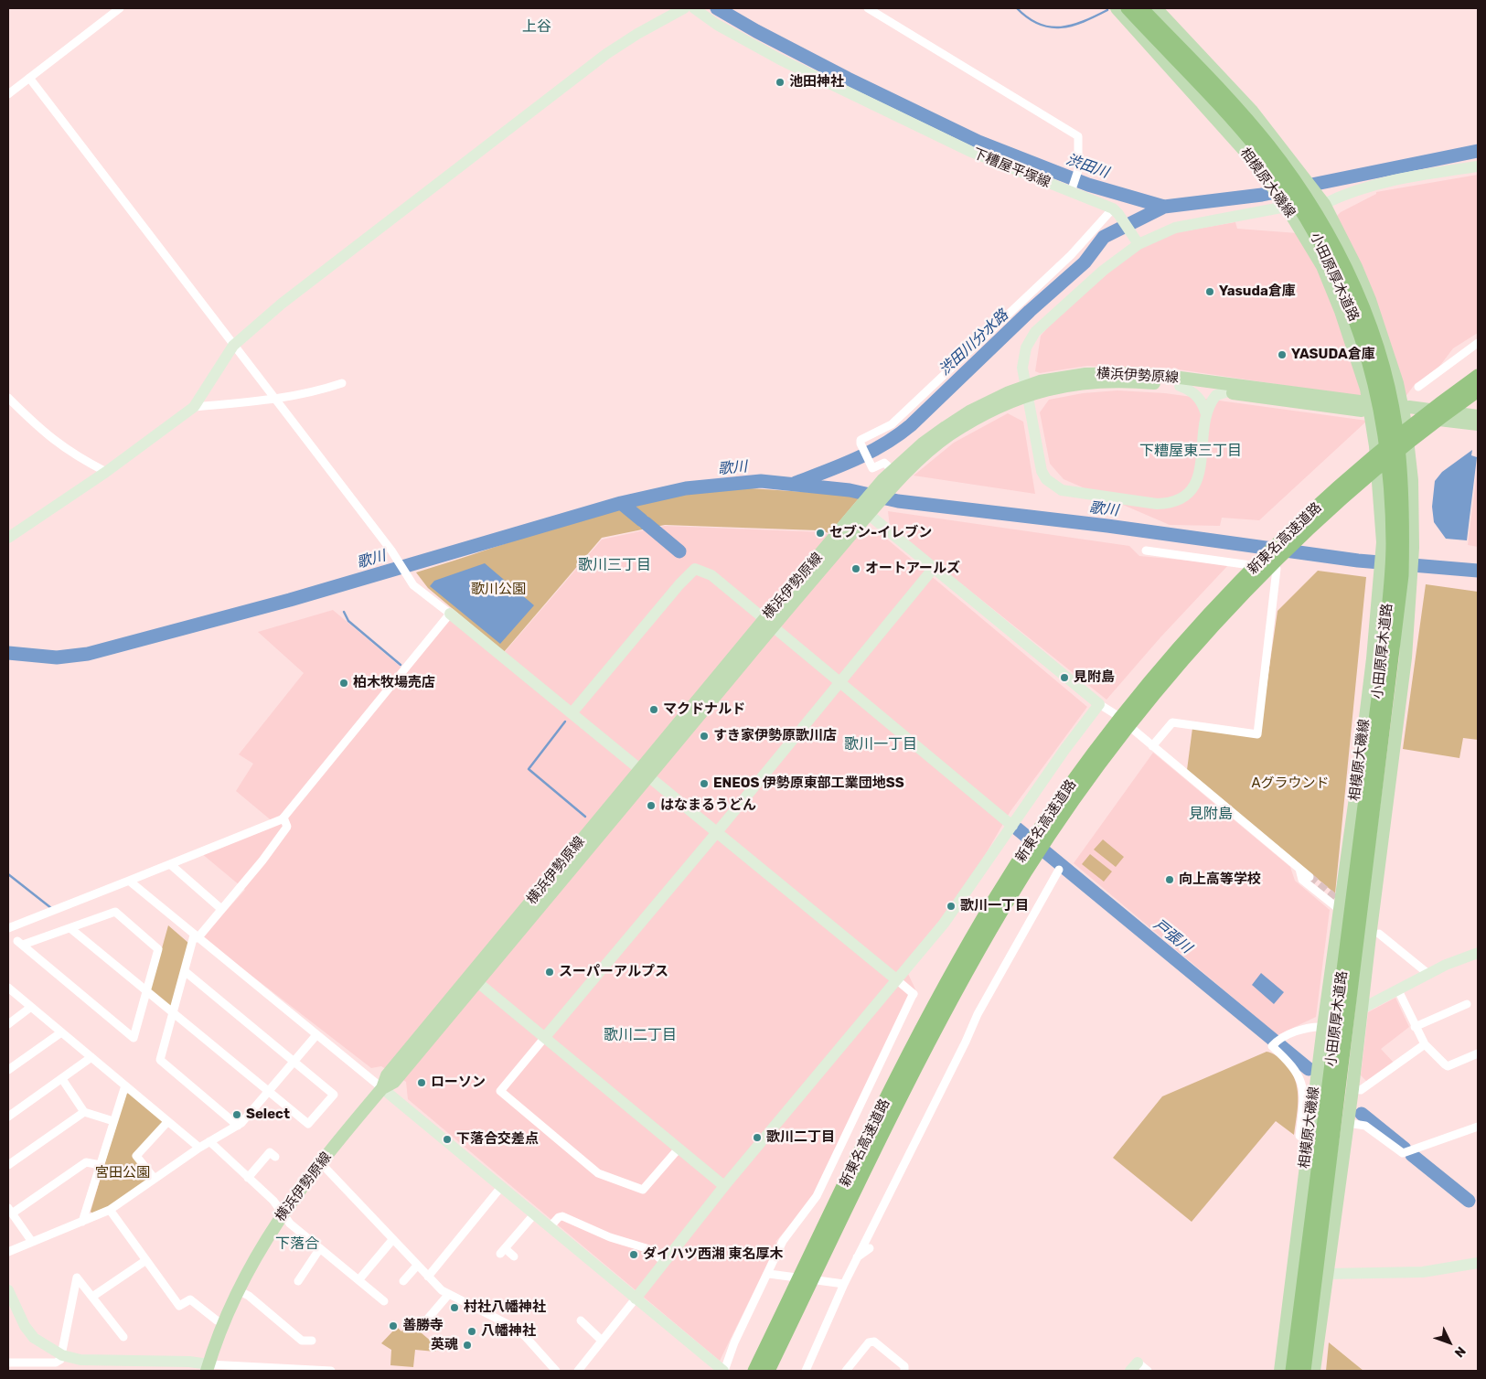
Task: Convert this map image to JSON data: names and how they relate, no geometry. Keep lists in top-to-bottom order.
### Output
{
  "streets": {
    "highway": ["小田原厚木道路", "新東名高速道路"],
    "main road": ["相模原大磯線", "横浜伊勢原線"],
    "street": ["下糟屋平塚線"]
  },
  "crossings": [
    ["相模原大磯線", "小田原厚木道路"]
  ],
  "districts": [
    "上谷",
    "下糟屋東三丁目",
    "歌川三丁目",
    "歌川一丁目",
    "見附島",
    "歌川二丁目",
    "下落合"
  ],
  "water": [
    "渋田川",
    "渋田川分水路",
    "歌川",
    "戸張川"
  ],
  "parks": ["歌川公園", "Aグラウンド", "宮田公園"],
  "places": [
    "池田神社",
    "Yasuda倉庫",
    "YASUDA倉庫",
    "セブン-イレブン",
    "オートアールズ",
    "見附島",
    "柏木牧場売店",
    "マクドナルド",
    "すき家伊勢原歌川店",
    "ENEOS 伊勢原東部工業団地SS",
    "はなまるうどん",
    "向上高等学校",
    "歌川一丁目",
    "スーパーアルプス",
    "ローソン",
    "Select",
    "歌川二丁目",
    "下落合交差点",
    "ダイハツ西湘 東名厚木",
    "村社八幡神社",
    "善勝寺",
    "八幡神社",
    "英魂"
  ],
  "north": "bottom right"
}
